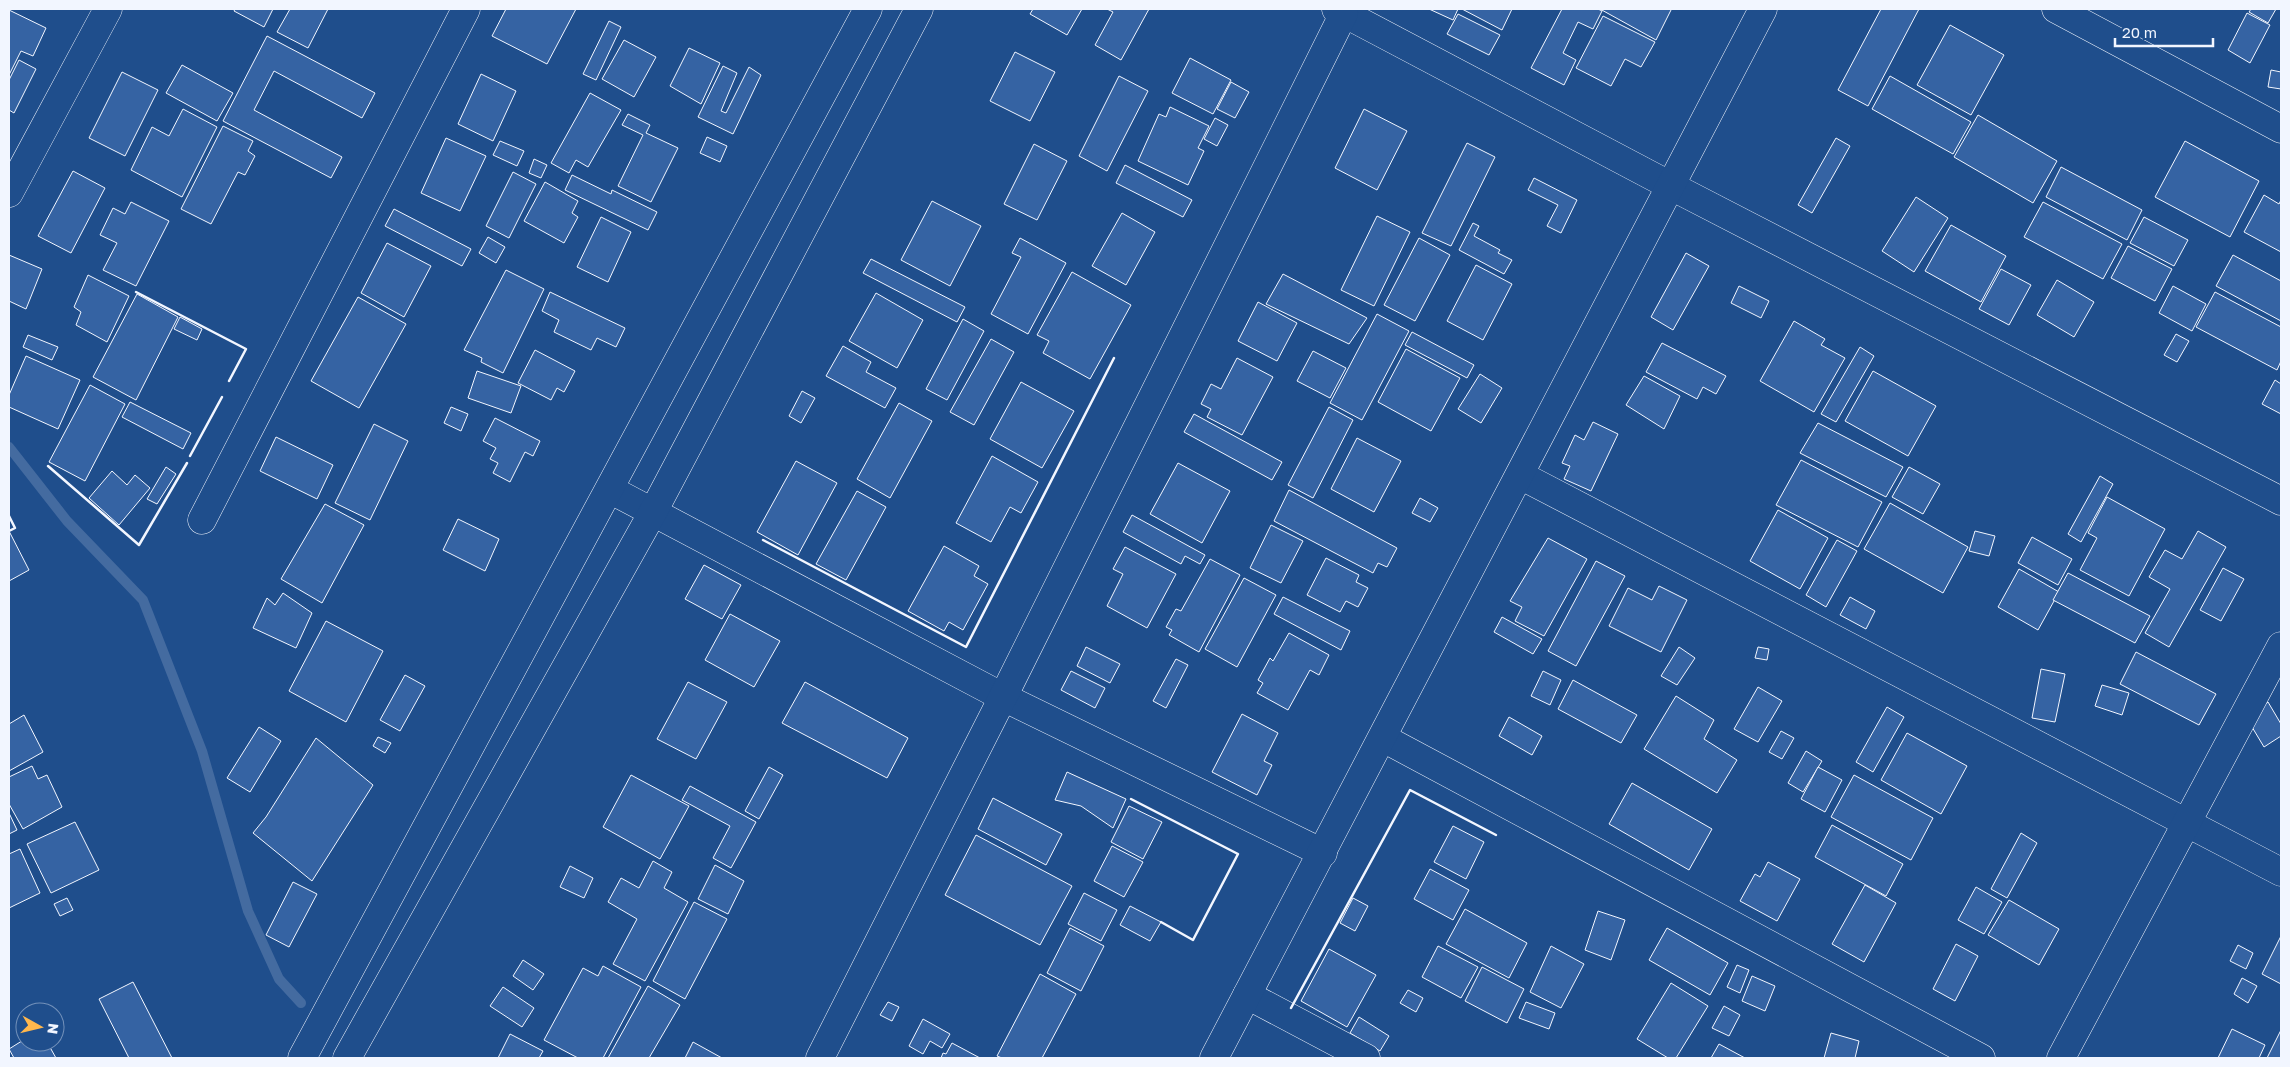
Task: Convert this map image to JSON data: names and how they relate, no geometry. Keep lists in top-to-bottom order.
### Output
{
  "scale_bar": "20 m",
  "north": "right"
}
